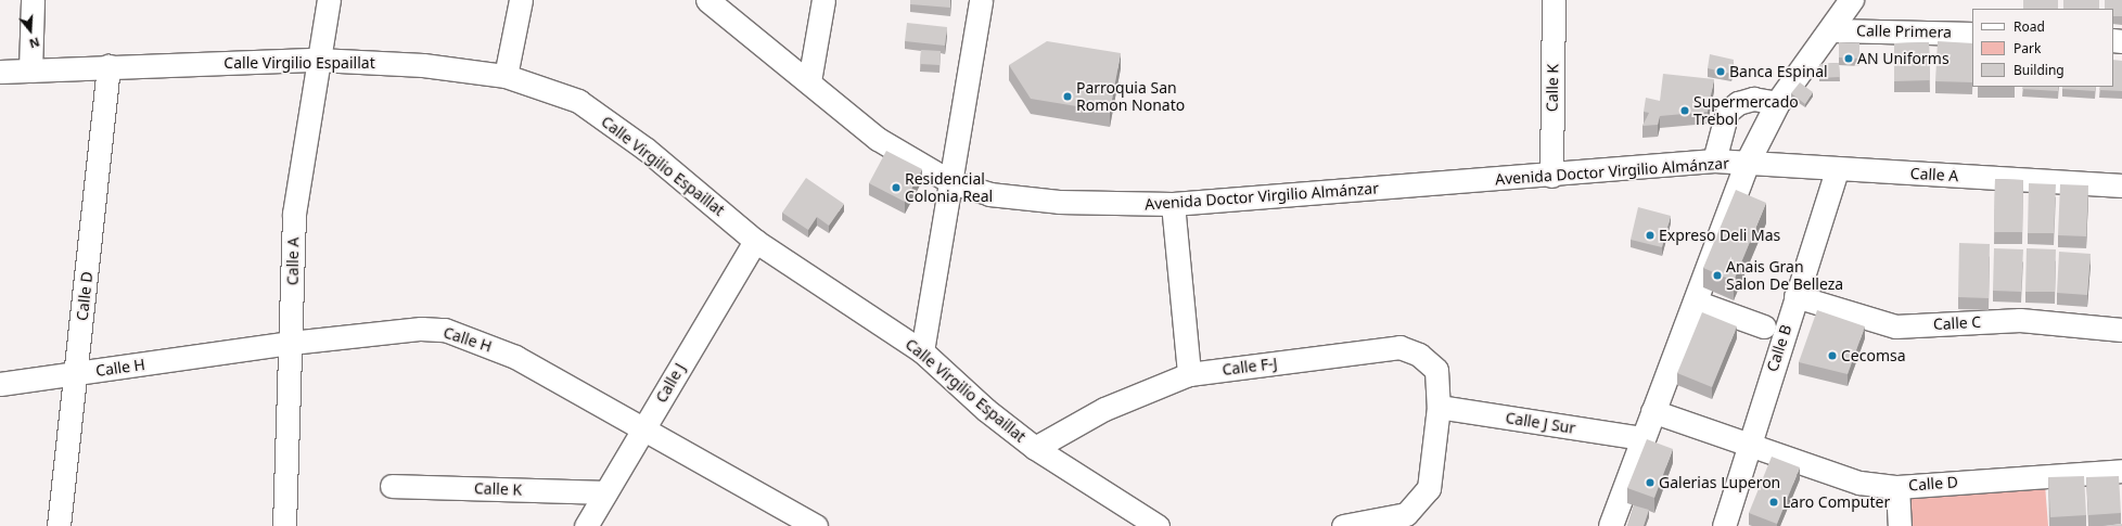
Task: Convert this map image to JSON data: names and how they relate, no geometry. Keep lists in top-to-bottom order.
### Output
{
  "streets": {
    "street": [
      "Calle Primera",
      "Calle Virgilio Espaillat",
      "Calle K",
      "Avenida Doctor Virgilio Almánzar",
      "Calle A",
      "Calle D",
      "Calle C",
      "Calle H",
      "Calle B",
      "Calle F-J",
      "Calle J",
      "Calle J Sur"
    ]
  },
  "crossings": [
    ["Calle Virgilio Espaillat", "Calle A"],
    ["Calle Virgilio Espaillat", "Calle D"],
    ["Calle Virgilio Espaillat", "Calle F-J"],
    ["Calle Virgilio Espaillat", "Calle J"],
    ["Calle K", "Avenida Doctor Virgilio Almánzar"],
    ["Calle K", "Calle J"],
    ["Avenida Doctor Virgilio Almánzar", "Calle A"],
    ["Calle A", "Calle H"],
    ["Calle A", "Calle B"],
    ["Calle D", "Calle H"],
    ["Calle D", "Calle B"],
    ["Calle C", "Calle B"],
    ["Calle H", "Calle J"],
    ["Calle F-J", "Calle J Sur"]
  ],
  "places": [
    "AN Uniforms",
    "Banca Espinal",
    "Parroquia San Romon Nonato",
    "Supermercado Trebol",
    "Residencial Colonia Real",
    "Expreso Deli Mas",
    "Anais Gran Salon De Belleza",
    "Cecomsa",
    "Galerias Luperon",
    "Laro Computer"
  ],
  "legend": ["Road", "Park", "Building"],
  "north": "bottom"
}
